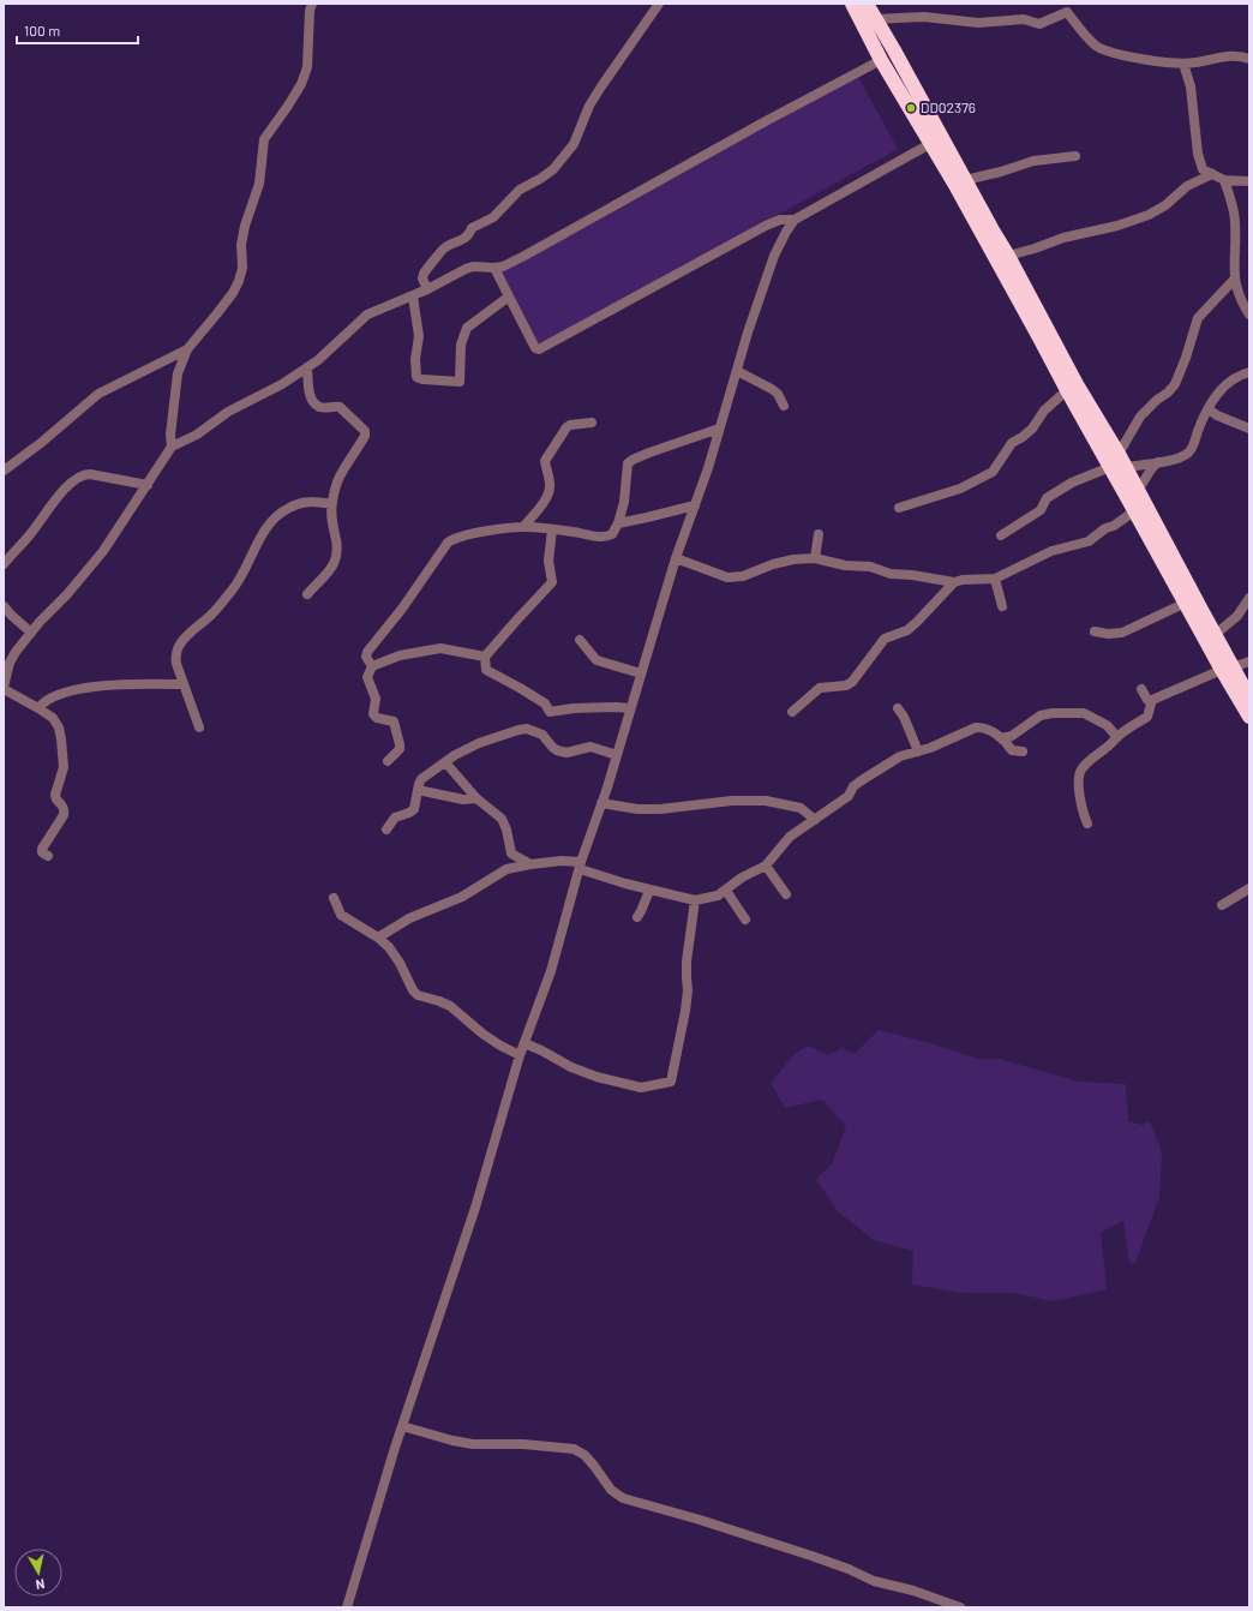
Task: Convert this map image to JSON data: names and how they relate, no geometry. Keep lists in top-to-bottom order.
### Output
{
  "places": ["DD02376"],
  "scale_bar": "100 m",
  "north": "bottom"
}
